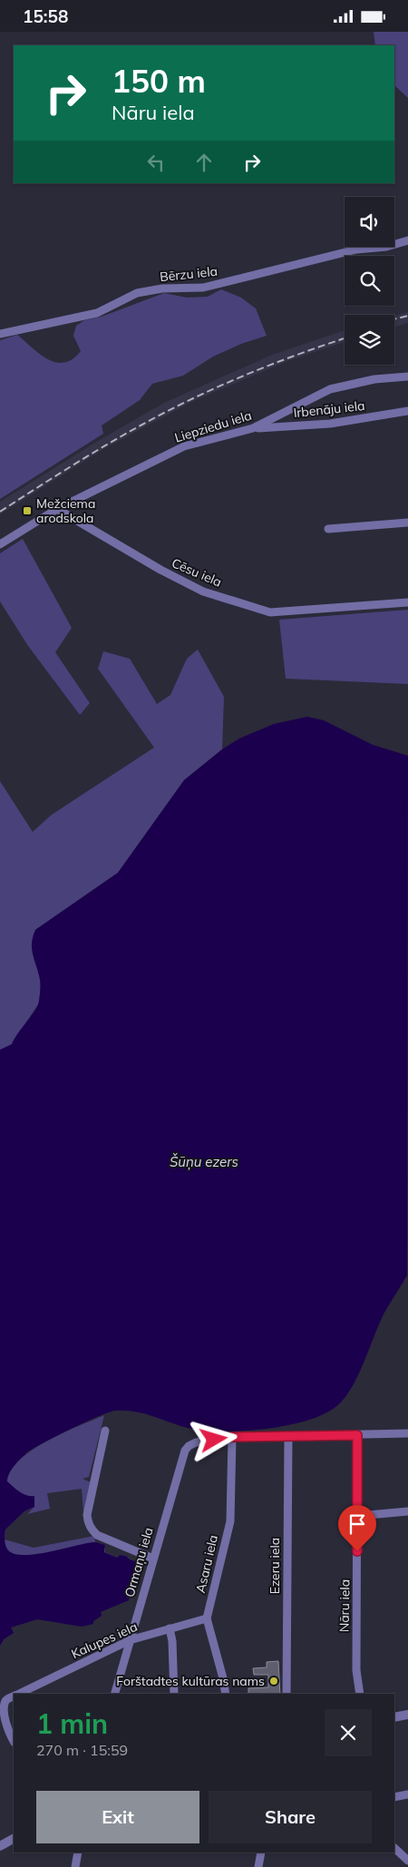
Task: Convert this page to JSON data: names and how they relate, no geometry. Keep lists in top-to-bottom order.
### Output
{
  "streets": {
    "street": [
      "Bērzu iela",
      "Irbenāju iela",
      "Liepziedu iela",
      "Cēsu iela",
      "Ormaņu iela",
      "Asaru iela",
      "Ezeru iela",
      "Nāru iela",
      "Kalupes iela"
    ]
  },
  "crossings": [
    ["Irbenāju iela", "Liepziedu iela"],
    ["Liepziedu iela", "Cēsu iela"],
    ["Ormaņu iela", "Asaru iela"],
    ["Ormaņu iela", "Kalupes iela"],
    ["Asaru iela", "Kalupes iela"]
  ],
  "water": ["Šūņu ezers"],
  "places": {
    "transit": ["Mežciema arodskola"],
    "other": ["Forštadtes kultūras nams"]
  },
  "page": {
    "status": "15:58",
    "turn": ["150 m", "Nāru iela"],
    "heading": ["1 min", "270 m · 15:59"],
    "buttons": ["Exit", "Share"]
  }
}
